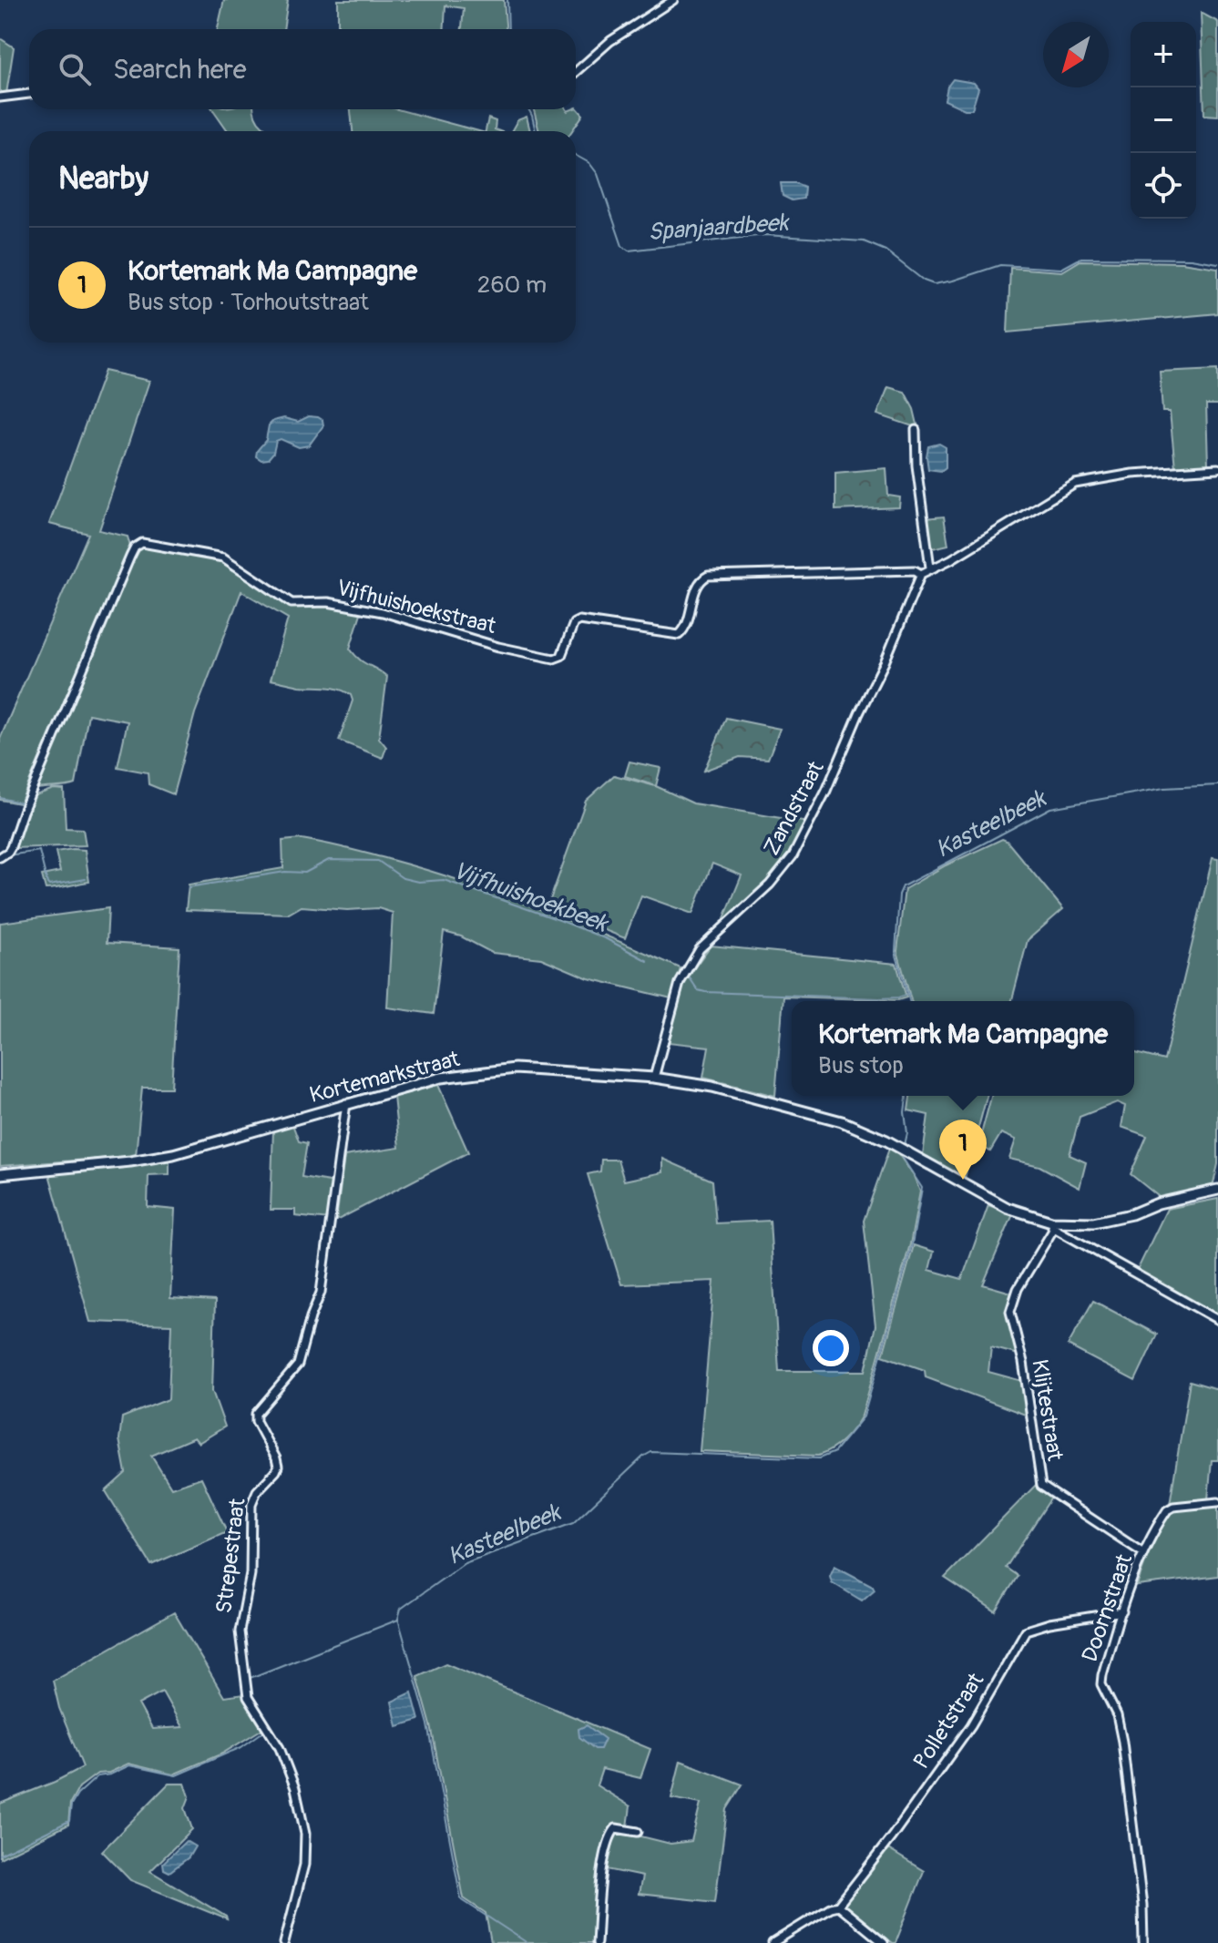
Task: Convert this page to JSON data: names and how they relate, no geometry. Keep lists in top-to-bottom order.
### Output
{
  "streets": {
    "street": [
      "Vijfhuishoekstraat",
      "Zandstraat",
      "Kortemarkstraat",
      "Klijtestraat",
      "Strepestraat",
      "Doornstraat",
      "Polletstraat"
    ]
  },
  "crossings": [
    ["Vijfhuishoekstraat", "Zandstraat"],
    ["Zandstraat", "Kortemarkstraat"],
    ["Kortemarkstraat", "Klijtestraat"],
    ["Kortemarkstraat", "Strepestraat"],
    ["Klijtestraat", "Doornstraat"],
    ["Doornstraat", "Polletstraat"]
  ],
  "water": ["Spanjaardbeek", "Kasteelbeek", "Vijfhuishoekbeek"],
  "north": "bottom left",
  "page": {
    "map_buttons": ["+", "−"],
    "search": "Search here",
    "heading": "Nearby",
    "list": [
      {
        "mark": "1",
        "name": "Kortemark Ma Campagne",
        "note": "Bus stop · Torhoutstraat",
        "value": "260 m"
      }
    ],
    "popup": ["Kortemark Ma Campagne", "Bus stop"],
    "pins": "1"
  }
}
